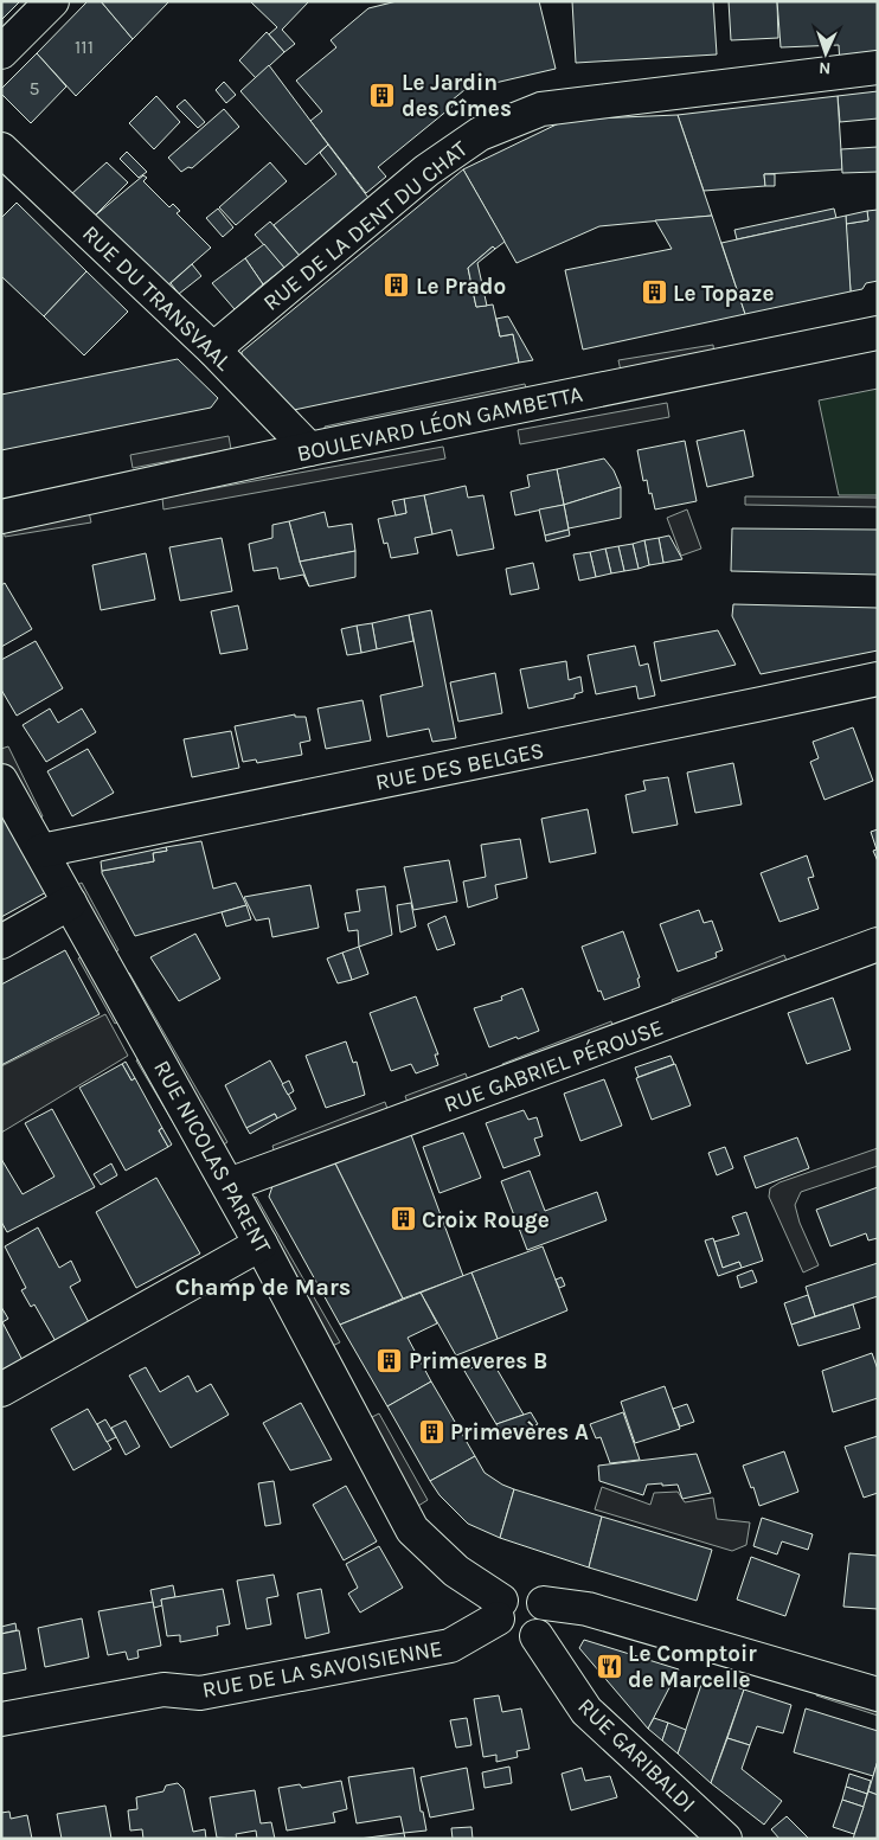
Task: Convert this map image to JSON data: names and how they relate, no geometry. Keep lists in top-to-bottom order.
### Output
{
  "streets": {
    "street": [
      "RUE DE LA DENT DU CHAT",
      "RUE DU TRANSVAAL",
      "BOULEVARD LÉON GAMBETTA",
      "RUE DES BELGES",
      "RUE GABRIEL PÉROUSE",
      "RUE NICOLAS PARENT",
      "RUE DE LA SAVOISIENNE",
      "RUE GARIBALDI"
    ]
  },
  "crossings": [
    ["RUE DE LA DENT DU CHAT", "RUE DU TRANSVAAL"],
    ["RUE DU TRANSVAAL", "BOULEVARD LÉON GAMBETTA"],
    ["RUE DES BELGES", "RUE NICOLAS PARENT"],
    ["RUE GABRIEL PÉROUSE", "RUE NICOLAS PARENT"],
    ["RUE NICOLAS PARENT", "RUE DE LA SAVOISIENNE"],
    ["RUE NICOLAS PARENT", "RUE GARIBALDI"],
    ["RUE DE LA SAVOISIENNE", "RUE GARIBALDI"]
  ],
  "districts": ["Champ de Mars"],
  "places": {
    "building": [
      "Le Jardin des Cîmes",
      "Le Prado",
      "Le Topaze",
      "Croix Rouge",
      "Primeveres B",
      "Primevères A"
    ],
    "restaurant": ["Le Comptoir de Marcelle"]
  },
  "house_numbers": ["111", "5"],
  "north": "bottom"
}
